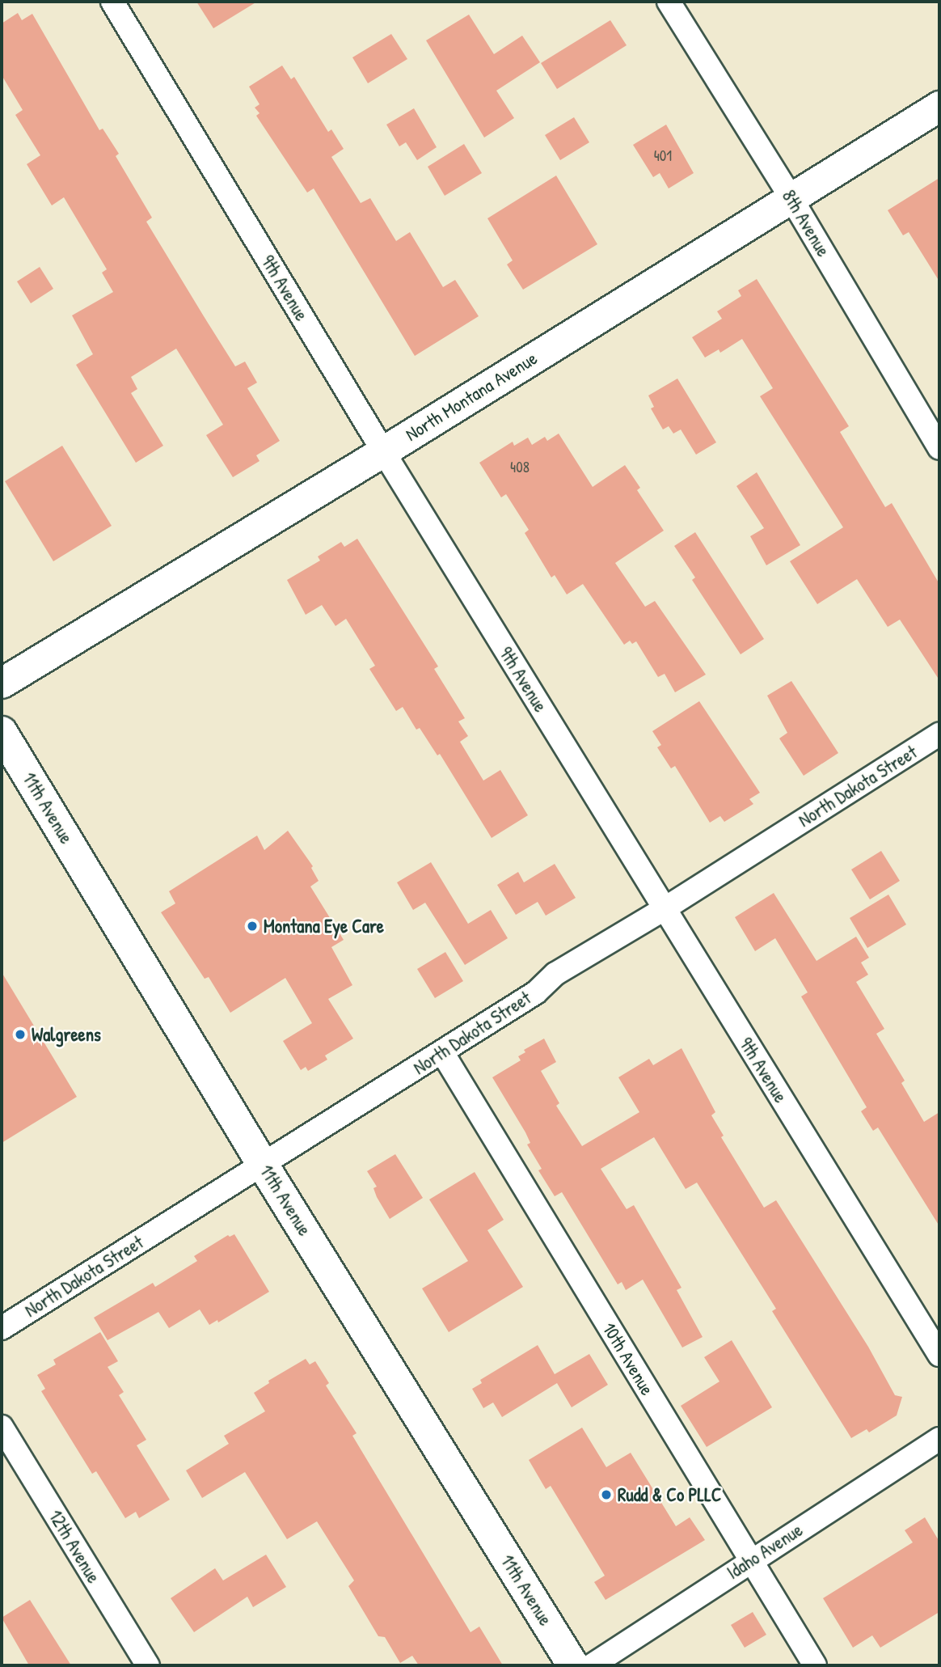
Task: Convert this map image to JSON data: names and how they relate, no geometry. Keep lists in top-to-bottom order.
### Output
{
  "streets": {
    "main road": ["11th Avenue"],
    "street": [
      "8th Avenue",
      "9th Avenue",
      "North Montana Avenue",
      "North Dakota Street",
      "10th Avenue",
      "12th Avenue",
      "Idaho Avenue"
    ]
  },
  "crossings": [
    ["8th Avenue", "North Montana Avenue"],
    ["9th Avenue", "North Montana Avenue"],
    ["9th Avenue", "North Dakota Street"],
    ["North Dakota Street", "11th Avenue"],
    ["North Dakota Street", "10th Avenue"],
    ["10th Avenue", "Idaho Avenue"]
  ],
  "places": ["Montana Eye Care", "Walgreens", "Rudd & Co PLLC"],
  "house_numbers": ["401", "408"]
}
